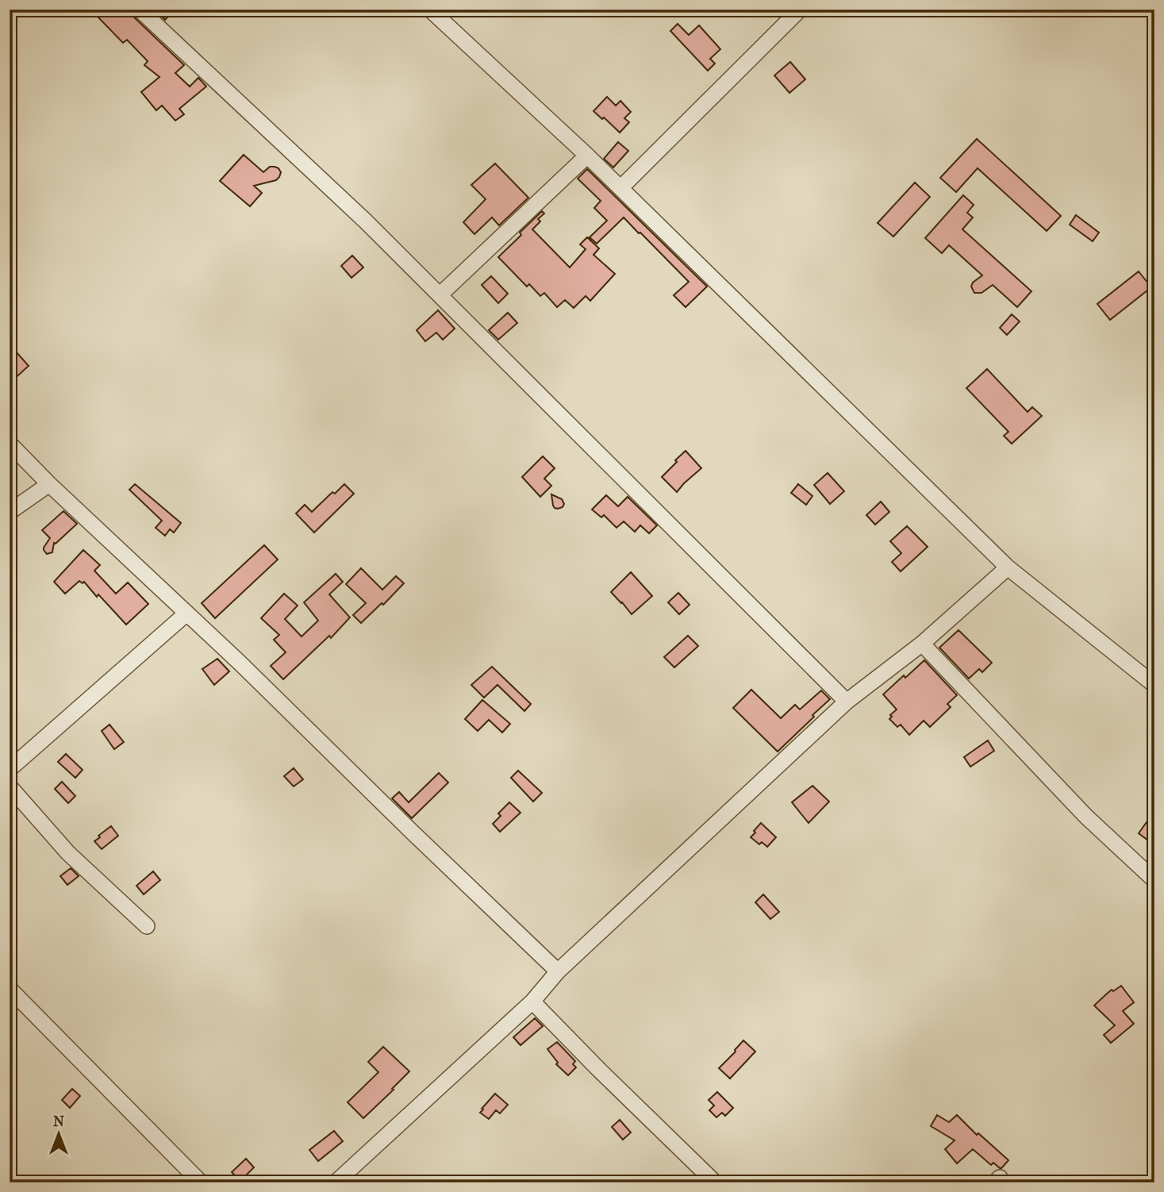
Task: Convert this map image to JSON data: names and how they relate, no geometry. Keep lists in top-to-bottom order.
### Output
{
  "north": "top"
}
